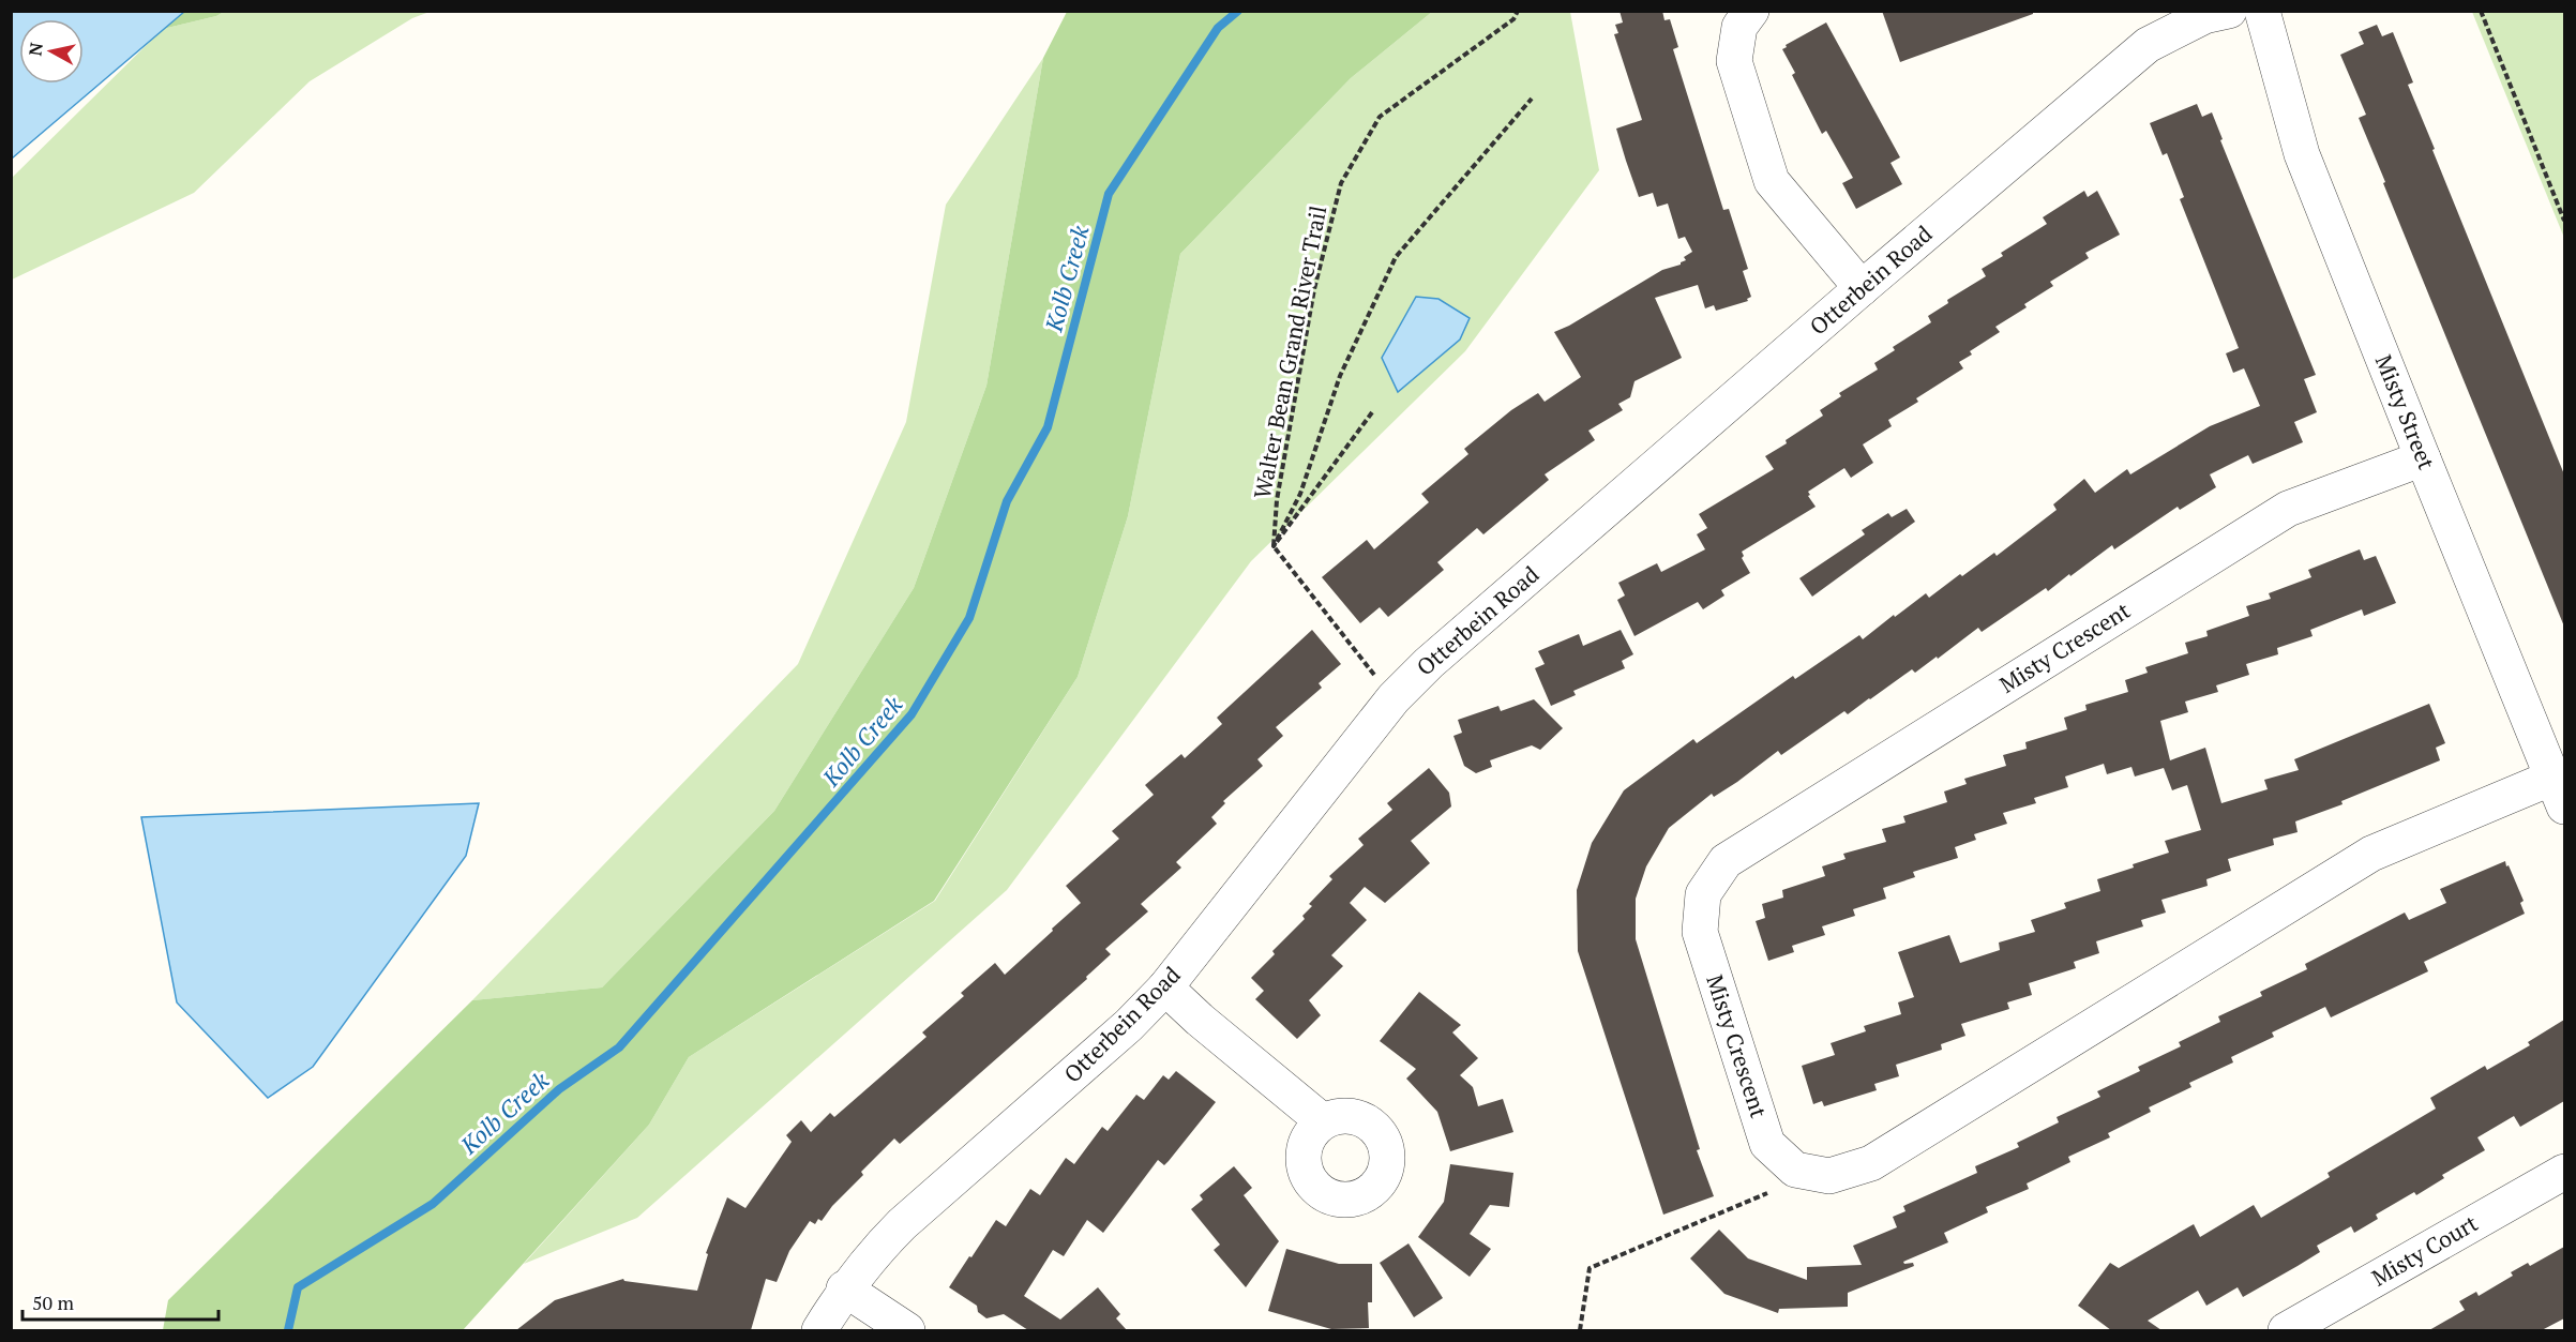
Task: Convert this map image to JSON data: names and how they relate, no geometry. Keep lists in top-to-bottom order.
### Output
{
  "streets": {
    "street": [
      "Otterbein Road",
      "Misty Street",
      "Misty Crescent",
      "Misty Court"
    ],
    "path": ["Walter Bean Grand River Trail"]
  },
  "crossings": [
    ["Misty Street", "Misty Crescent"]
  ],
  "water": ["Kolb Creek"],
  "scale_bar": "50 m",
  "north": "left"
}
